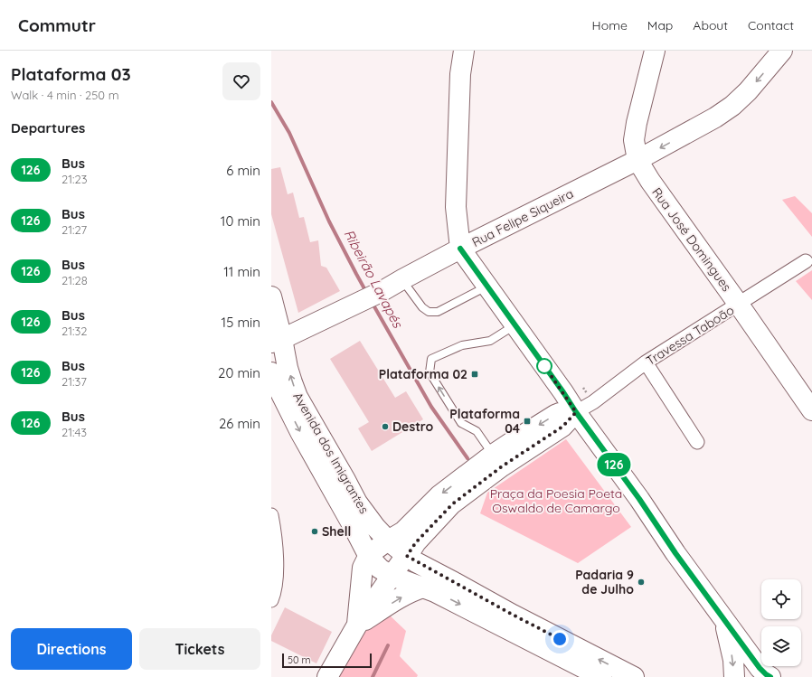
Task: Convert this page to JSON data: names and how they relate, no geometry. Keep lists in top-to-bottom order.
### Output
{
  "streets": {
    "main road": ["Rua Felipe Siqueira", "Rua José Domingues", "Avenida dos Imigrantes"],
    "street": ["Travessa Taboão"]
  },
  "crossings": [
    ["Rua Felipe Siqueira", "Rua José Domingues"],
    ["Rua Felipe Siqueira", "Avenida dos Imigrantes"],
    ["Rua José Domingues", "Travessa Taboão"]
  ],
  "water": ["Ribeirão Lavapés"],
  "parks": ["Praça da Poesia Poeta Oswaldo de Camargo"],
  "places": {
    "transit": ["Plataforma 02", "Plataforma 04"],
    "other": ["Destro", "Shell", "Padaria 9 de Julho"]
  },
  "lines": ["bus line 126"],
  "scale_bar": "50 m",
  "page": {
    "header": "Commutr",
    "nav": [
      "Home",
      "Map",
      "About",
      "Contact"
    ],
    "heading": [
      ["Plataforma 03", "Walk · 4 min · 250 m"],
      "Departures"
    ],
    "on_map": "126",
    "list": [
      {
        "mark": "126",
        "name": "Bus",
        "note": "21:23",
        "value": "6 min"
      },
      {
        "mark": "126",
        "name": "Bus",
        "note": "21:27",
        "value": "10 min"
      },
      {
        "mark": "126",
        "name": "Bus",
        "note": "21:28",
        "value": "11 min"
      },
      {
        "mark": "126",
        "name": "Bus",
        "note": "21:32",
        "value": "15 min"
      },
      {
        "mark": "126",
        "name": "Bus",
        "note": "21:37",
        "value": "20 min"
      },
      {
        "mark": "126",
        "name": "Bus",
        "note": "21:43",
        "value": "26 min"
      }
    ],
    "buttons": ["Directions", "Tickets"],
    "scale": "50 m"
  }
}
